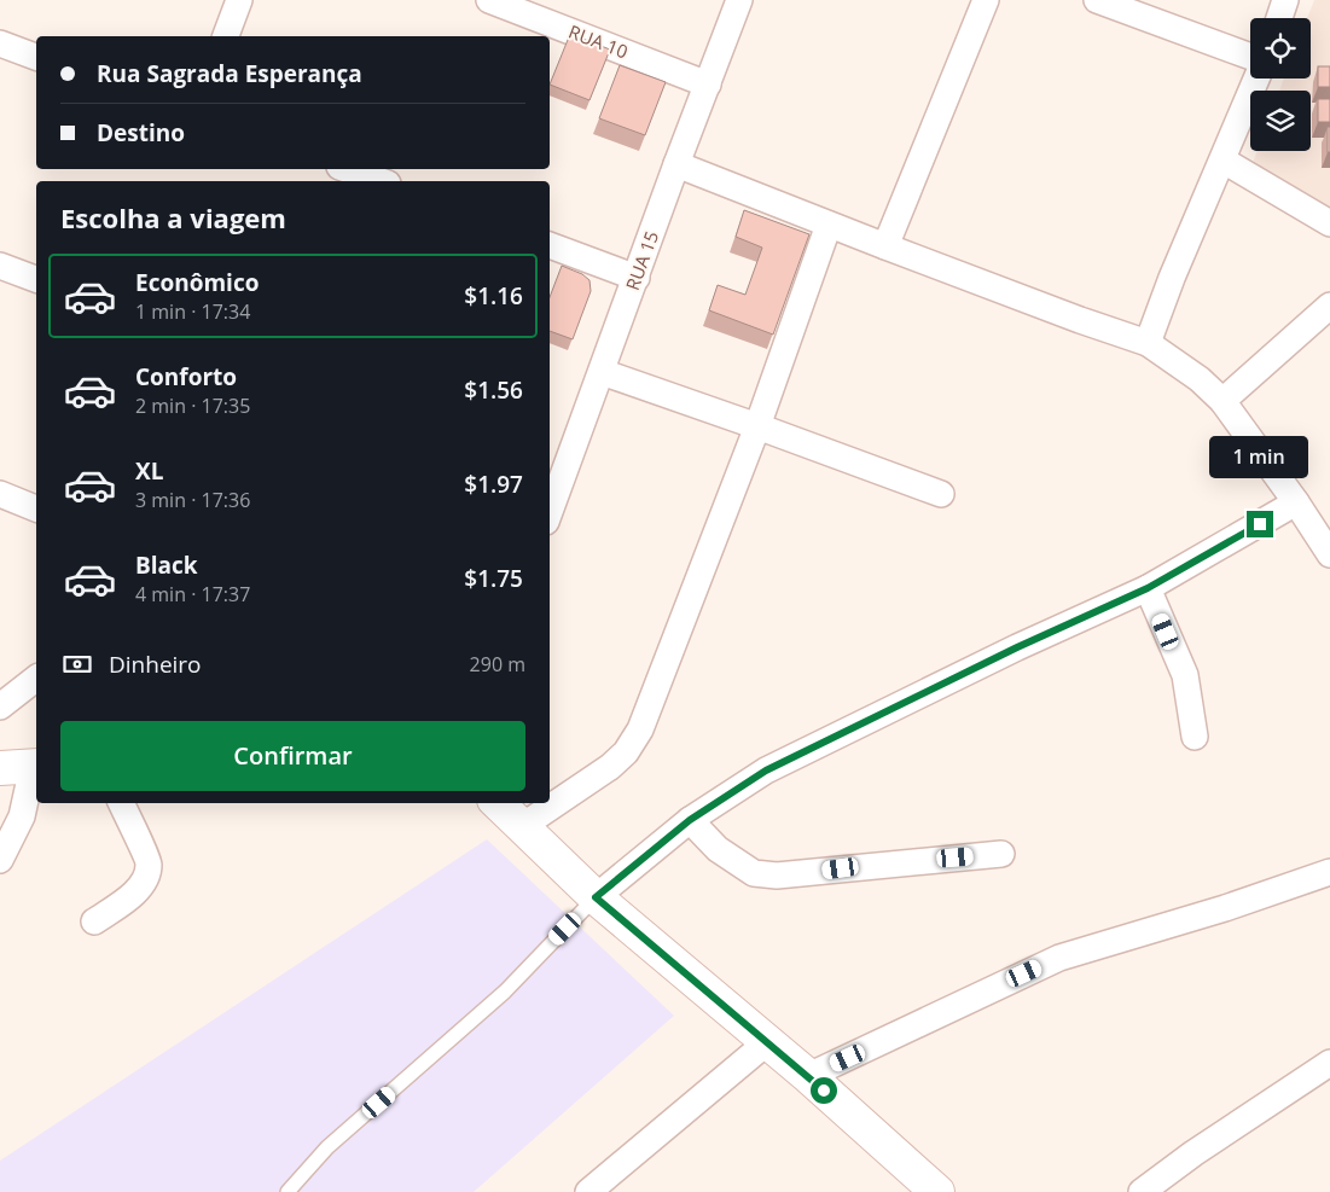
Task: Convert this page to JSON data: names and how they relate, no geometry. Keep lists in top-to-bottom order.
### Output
{
  "streets": {
    "street": ["RUA 10", "RUA 15"]
  },
  "crossings": [
    ["RUA 10", "RUA 15"]
  ],
  "page": {
    "banner": ["Rua Sagrada Esperança", "Destino"],
    "heading": "Escolha a viagem",
    "list": [
      {
        "name": "Econômico",
        "note": "1 min · 17:34",
        "value": "$1.16"
      },
      {
        "name": "Conforto",
        "note": "2 min · 17:35",
        "value": "$1.56"
      },
      {
        "name": "XL",
        "note": "3 min · 17:36",
        "value": "$1.97"
      },
      {
        "name": "Black",
        "note": "4 min · 17:37",
        "value": "$1.75"
      }
    ],
    "bubble": "1 min",
    "pay": ["Dinheiro", "290 m"],
    "buttons": "Confirmar"
  }
}
